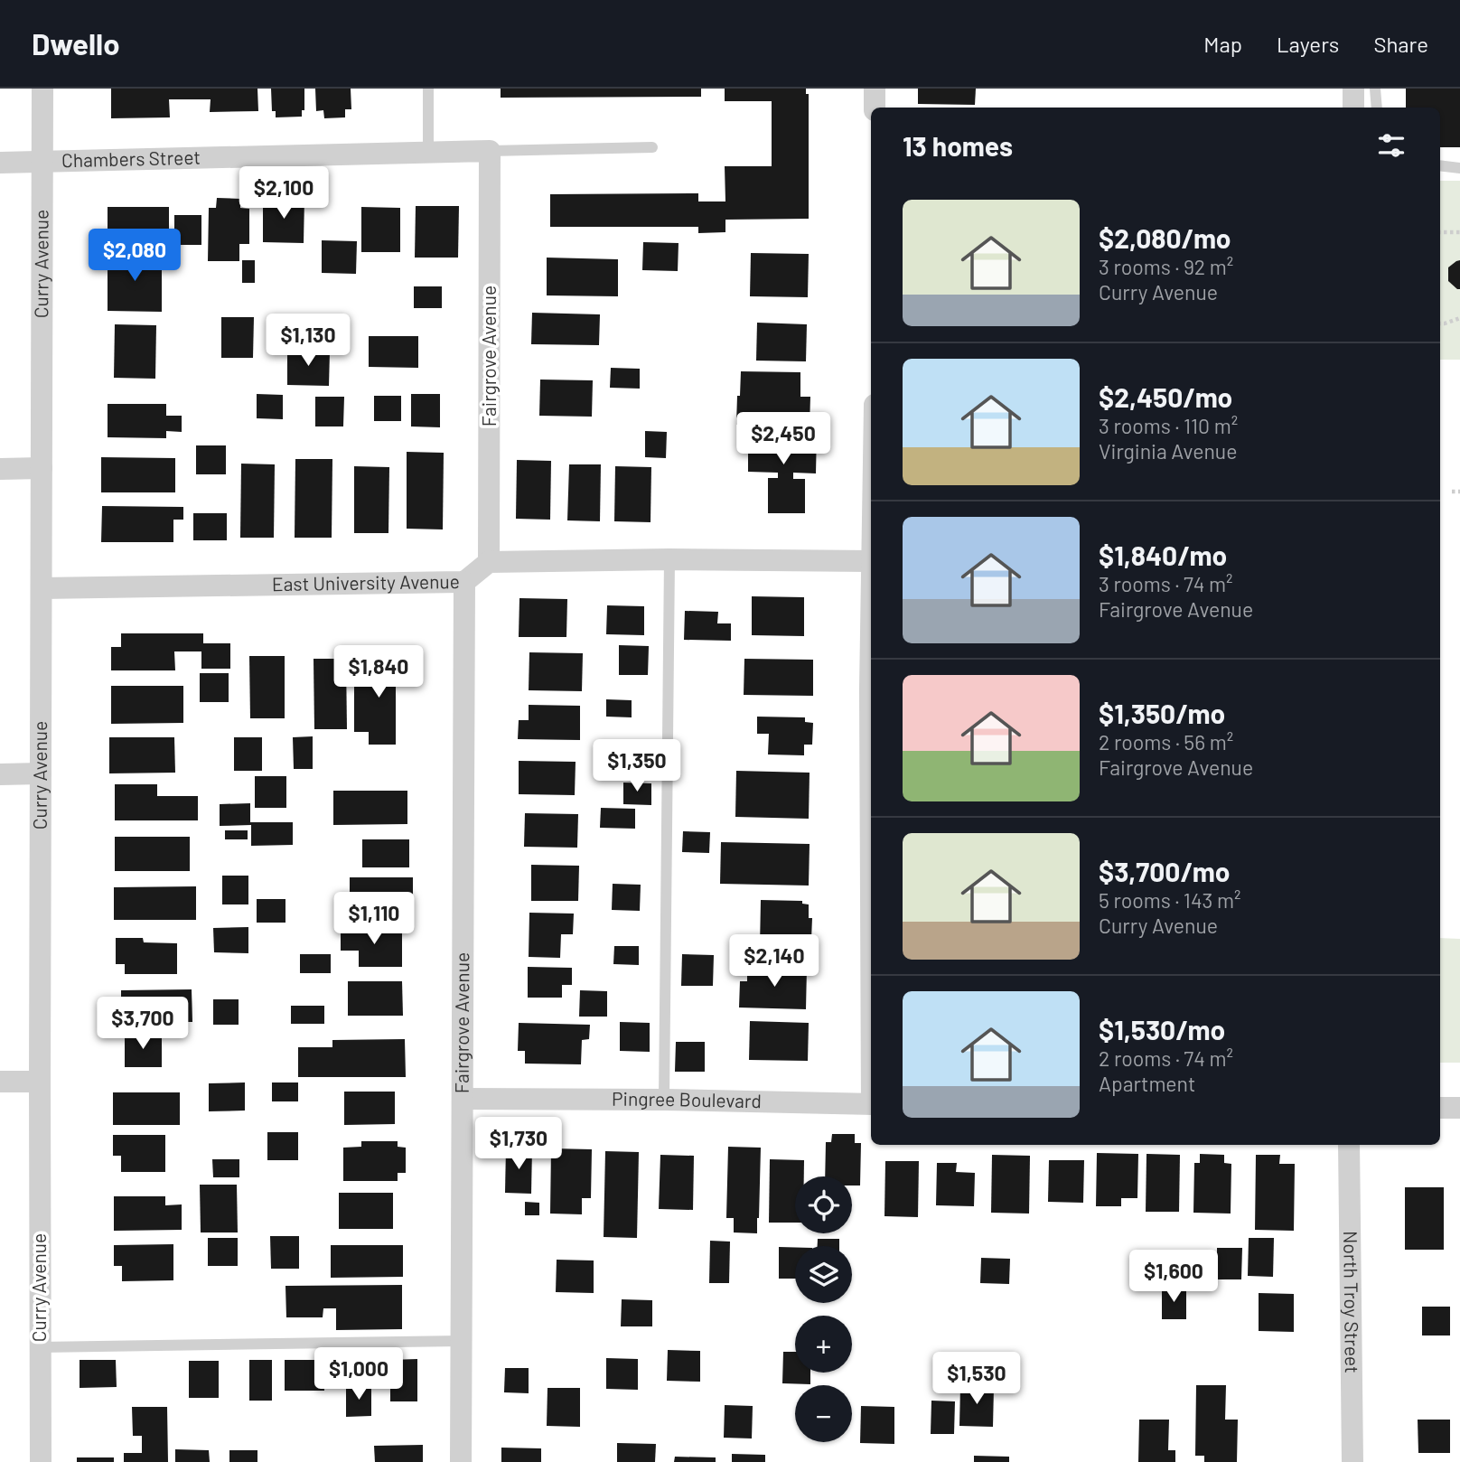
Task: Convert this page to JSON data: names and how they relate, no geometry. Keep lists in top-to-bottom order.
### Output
{
  "streets": {
    "street": [
      "Chambers Street",
      "Curry Avenue",
      "Fairgrove Avenue",
      "East University Avenue",
      "Pingree Boulevard",
      "North Troy Street"
    ]
  },
  "crossings": [
    ["Chambers Street", "Curry Avenue"],
    ["Chambers Street", "Fairgrove Avenue"],
    ["Curry Avenue", "East University Avenue"],
    ["Fairgrove Avenue", "East University Avenue"],
    ["Fairgrove Avenue", "Pingree Boulevard"]
  ],
  "page": {
    "header": "Dwello",
    "nav": ["Map", "Layers", "Share"],
    "heading": "13 homes",
    "price": [
      "$2,100",
      "$2,080",
      "$1,130",
      "$2,450",
      "$1,840",
      "$1,350",
      "$1,110",
      "$2,140",
      "$3,700",
      "$1,730",
      "$1,600",
      "$1,000",
      "$1,530"
    ],
    "list": [
      {
        "name": "$2,080/mo",
        "note": "3 rooms · 92 m² · Curry Avenue"
      },
      {
        "name": "$2,450/mo",
        "note": "3 rooms · 110 m² · Virginia Avenue"
      },
      {
        "name": "$1,840/mo",
        "note": "3 rooms · 74 m² · Fairgrove Avenue"
      },
      {
        "name": "$1,350/mo",
        "note": "2 rooms · 56 m² · Fairgrove Avenue"
      },
      {
        "name": "$3,700/mo",
        "note": "5 rooms · 143 m² · Curry Avenue"
      },
      {
        "name": "$1,530/mo",
        "note": "2 rooms · 74 m² · Apartment"
      }
    ],
    "map_buttons": ["+", "−"]
  }
}
